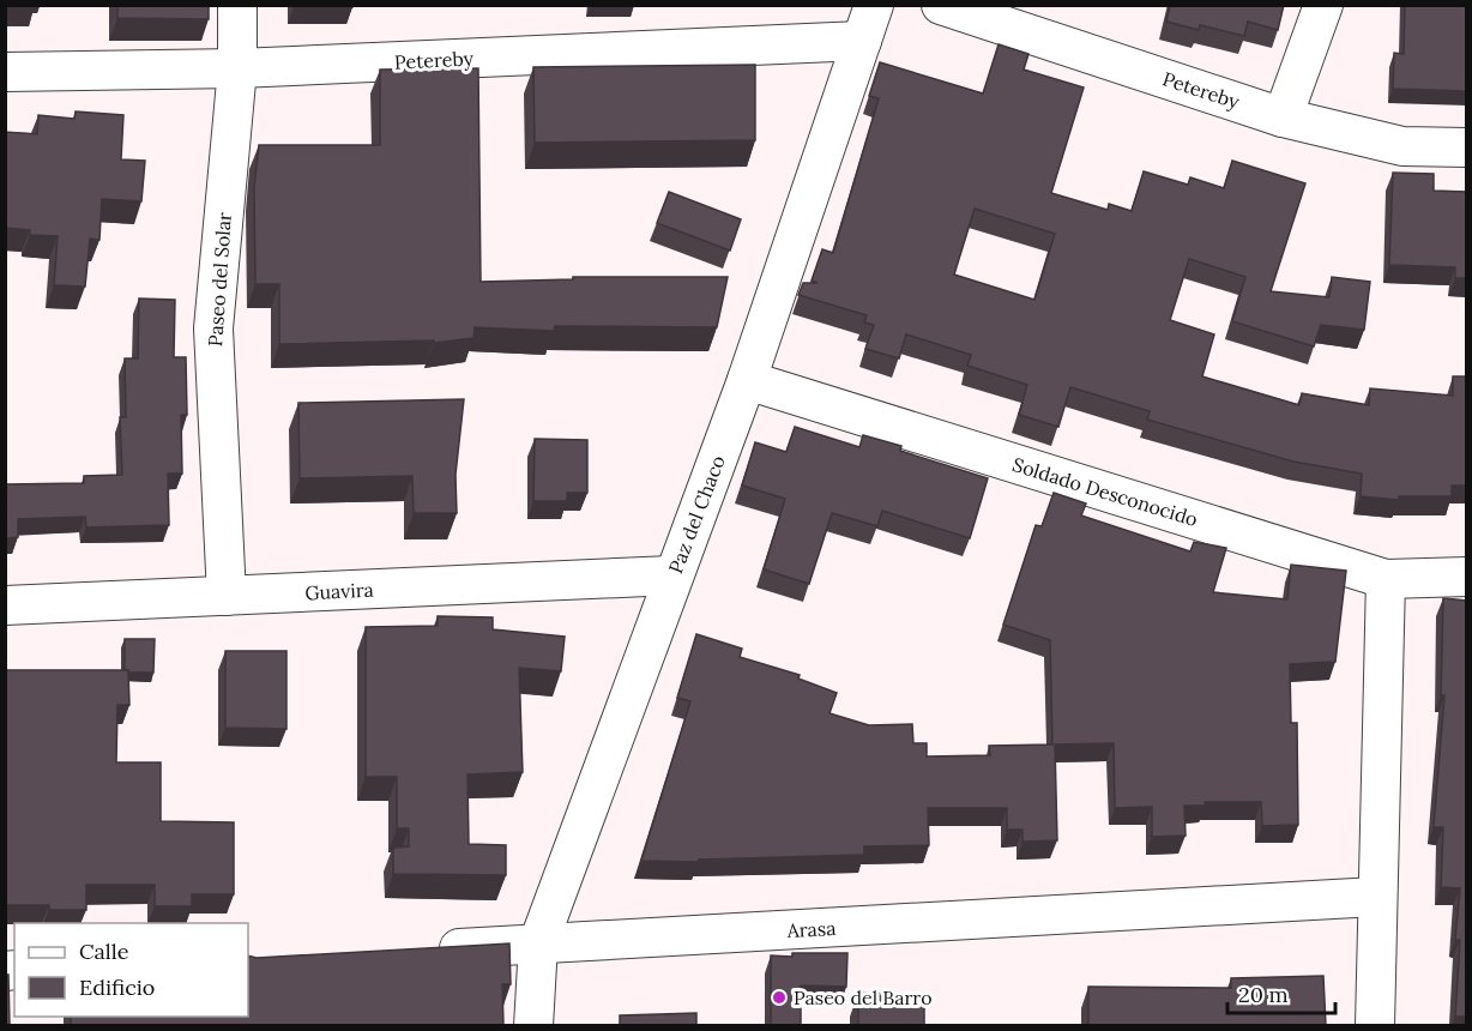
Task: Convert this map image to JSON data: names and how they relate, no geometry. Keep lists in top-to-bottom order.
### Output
{
  "streets": {
    "street": [
      "Petereby",
      "Paseo del Solar",
      "Soldado Desconocido",
      "Paz del Chaco",
      "Guavira",
      "Arasa"
    ]
  },
  "crossings": [
    ["Petereby", "Paseo del Solar"],
    ["Petereby", "Paz del Chaco"],
    ["Paseo del Solar", "Guavira"],
    ["Soldado Desconocido", "Paz del Chaco"],
    ["Paz del Chaco", "Guavira"],
    ["Paz del Chaco", "Arasa"]
  ],
  "places": ["Paseo del Barro"],
  "legend": ["Calle", "Edificio"],
  "scale_bar": "20 m"
}
